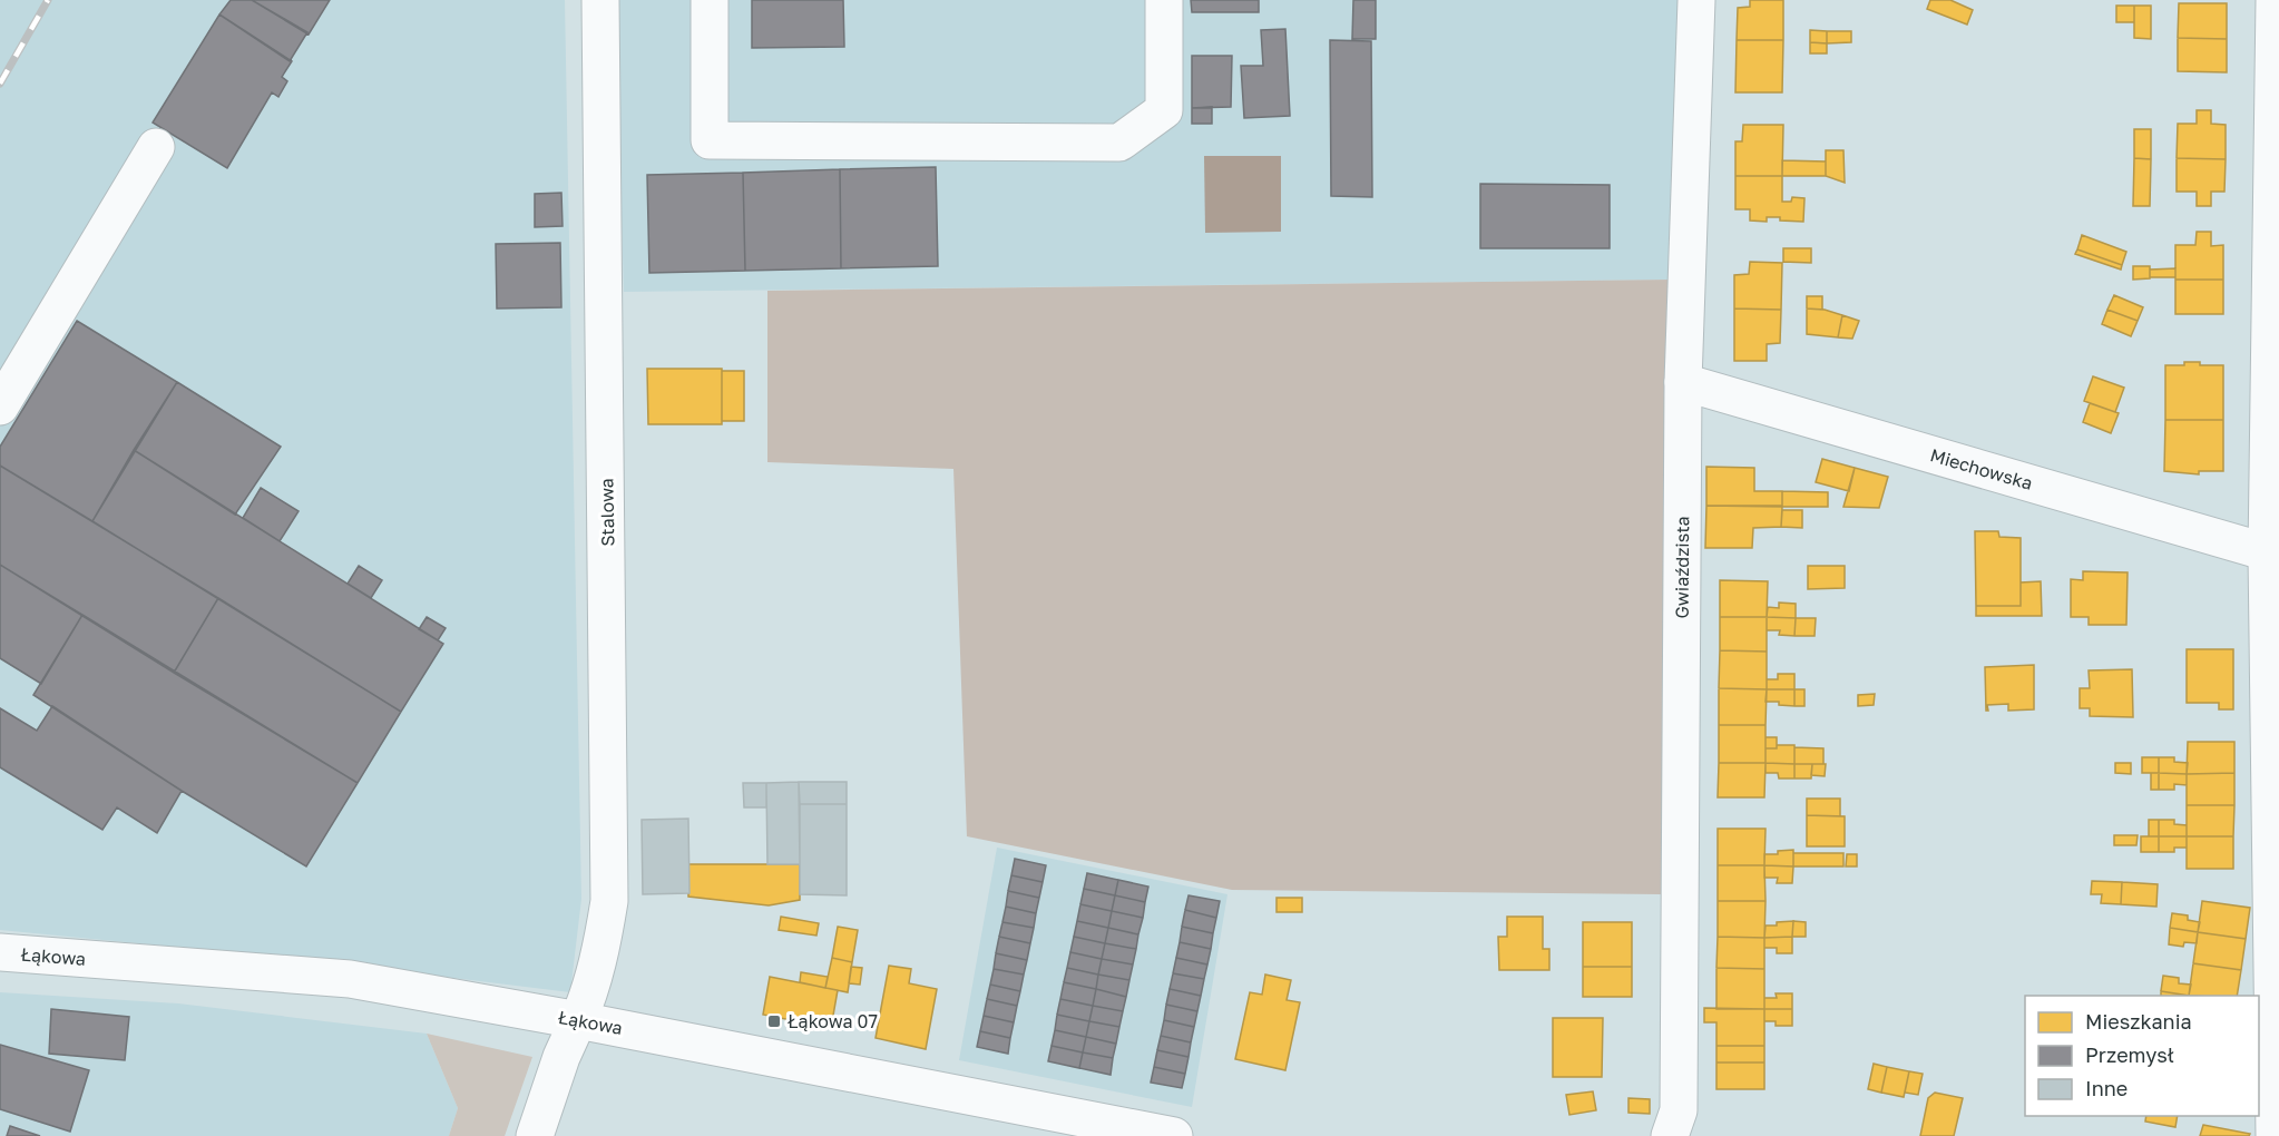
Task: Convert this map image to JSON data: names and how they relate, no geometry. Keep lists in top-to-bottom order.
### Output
{
  "streets": {
    "street": [
      "Miechowska",
      "Stalowa",
      "Gwiaździsta",
      "Łąkowa"
    ]
  },
  "crossings": [
    ["Miechowska", "Gwiaździsta"],
    ["Stalowa", "Łąkowa"]
  ],
  "places": {
    "transit": ["Łąkowa 07"]
  },
  "legend": ["Mieszkania", "Przemysł", "Inne"]
}
